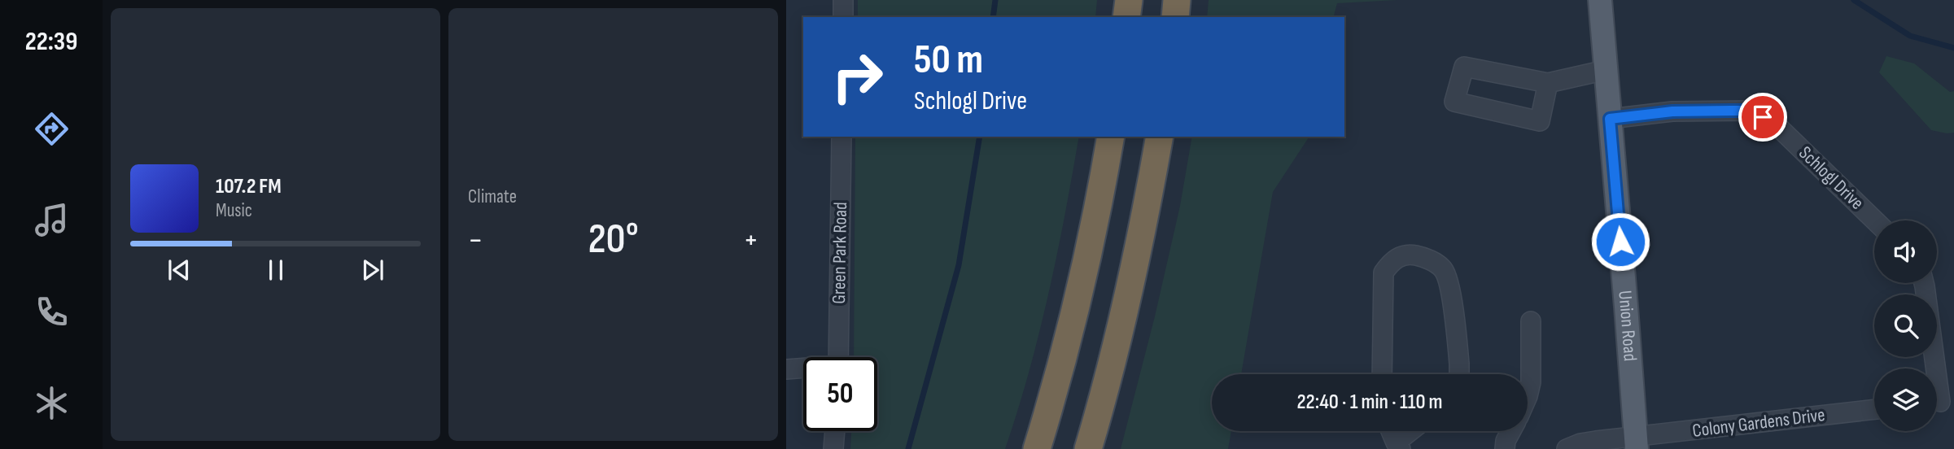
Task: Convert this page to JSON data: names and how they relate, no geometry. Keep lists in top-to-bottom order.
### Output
{
  "streets": {
    "main road": ["Union Road"],
    "street": ["Schlogl Drive", "Green Park Road", "Colony Gardens Drive"]
  },
  "crossings": [
    ["Schlogl Drive", "Union Road"],
    ["Union Road", "Colony Gardens Drive"]
  ],
  "page": {
    "tabs": "22:39",
    "tile": "Climate",
    "turn": ["50 m", "Schlogl Drive"],
    "song": ["107.2 FM", "Music"],
    "heat": ["−", "20°", "+"],
    "limit": "50",
    "trip": "22:40 · 1 min · 110 m"
  }
}
